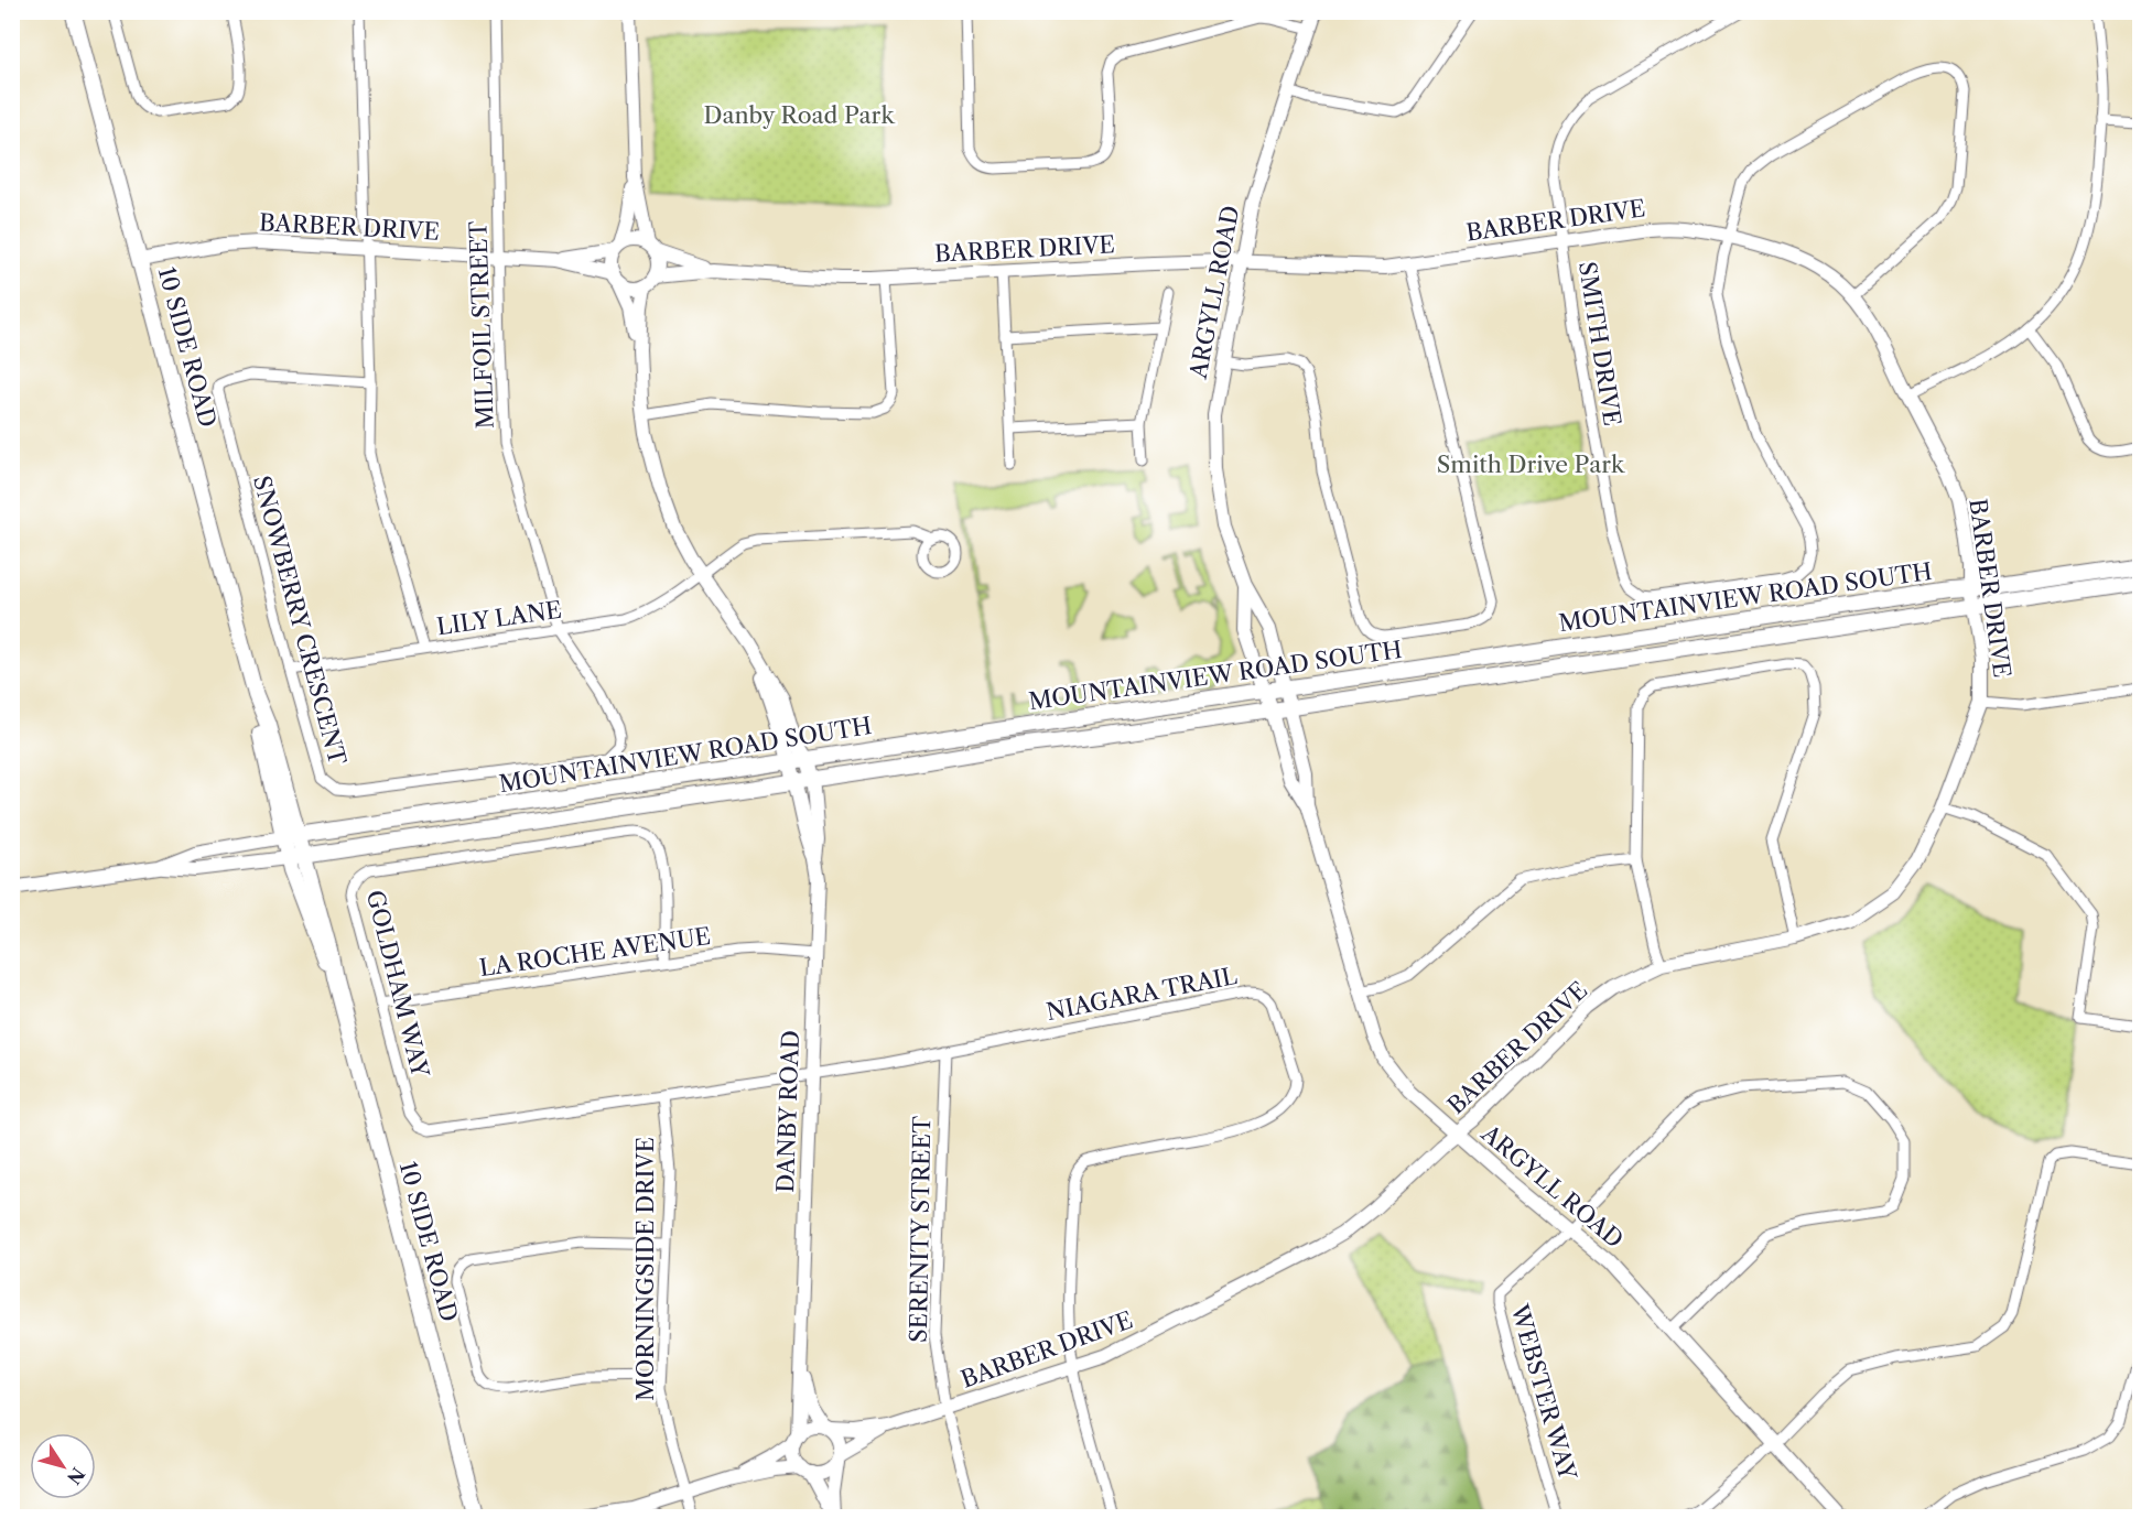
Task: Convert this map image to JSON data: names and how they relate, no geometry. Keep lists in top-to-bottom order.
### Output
{
  "streets": {
    "main road": ["10 SIDE ROAD", "MOUNTAINVIEW ROAD SOUTH"],
    "street": [
      "BARBER DRIVE",
      "ARGYLL ROAD",
      "MILFOIL STREET",
      "SMITH DRIVE",
      "LILY LANE",
      "SNOWBERRY CRESCENT",
      "LA ROCHE AVENUE",
      "GOLDHAM WAY",
      "NIAGARA TRAIL",
      "DANBY ROAD",
      "SERENITY STREET",
      "MORNINGSIDE DRIVE",
      "WEBSTER WAY"
    ]
  },
  "crossings": [
    ["BARBER DRIVE", "ARGYLL ROAD"],
    ["BARBER DRIVE", "MILFOIL STREET"],
    ["BARBER DRIVE", "SMITH DRIVE"],
    ["BARBER DRIVE", "10 SIDE ROAD"],
    ["BARBER DRIVE", "MOUNTAINVIEW ROAD SOUTH"],
    ["BARBER DRIVE", "NIAGARA TRAIL"],
    ["BARBER DRIVE", "DANBY ROAD"],
    ["BARBER DRIVE", "SERENITY STREET"],
    ["ARGYLL ROAD", "MOUNTAINVIEW ROAD SOUTH"],
    ["ARGYLL ROAD", "WEBSTER WAY"],
    ["MILFOIL STREET", "LILY LANE"],
    ["MILFOIL STREET", "SNOWBERRY CRESCENT"],
    ["10 SIDE ROAD", "MOUNTAINVIEW ROAD SOUTH"],
    ["MOUNTAINVIEW ROAD SOUTH", "DANBY ROAD"],
    ["LILY LANE", "SNOWBERRY CRESCENT"],
    ["LILY LANE", "DANBY ROAD"],
    ["LA ROCHE AVENUE", "GOLDHAM WAY"],
    ["LA ROCHE AVENUE", "DANBY ROAD"],
    ["GOLDHAM WAY", "NIAGARA TRAIL"],
    ["GOLDHAM WAY", "DANBY ROAD"],
    ["GOLDHAM WAY", "MORNINGSIDE DRIVE"],
    ["NIAGARA TRAIL", "DANBY ROAD"],
    ["NIAGARA TRAIL", "SERENITY STREET"]
  ],
  "parks": ["Danby Road Park", "Smith Drive Park"],
  "north": "bottom right"
}
